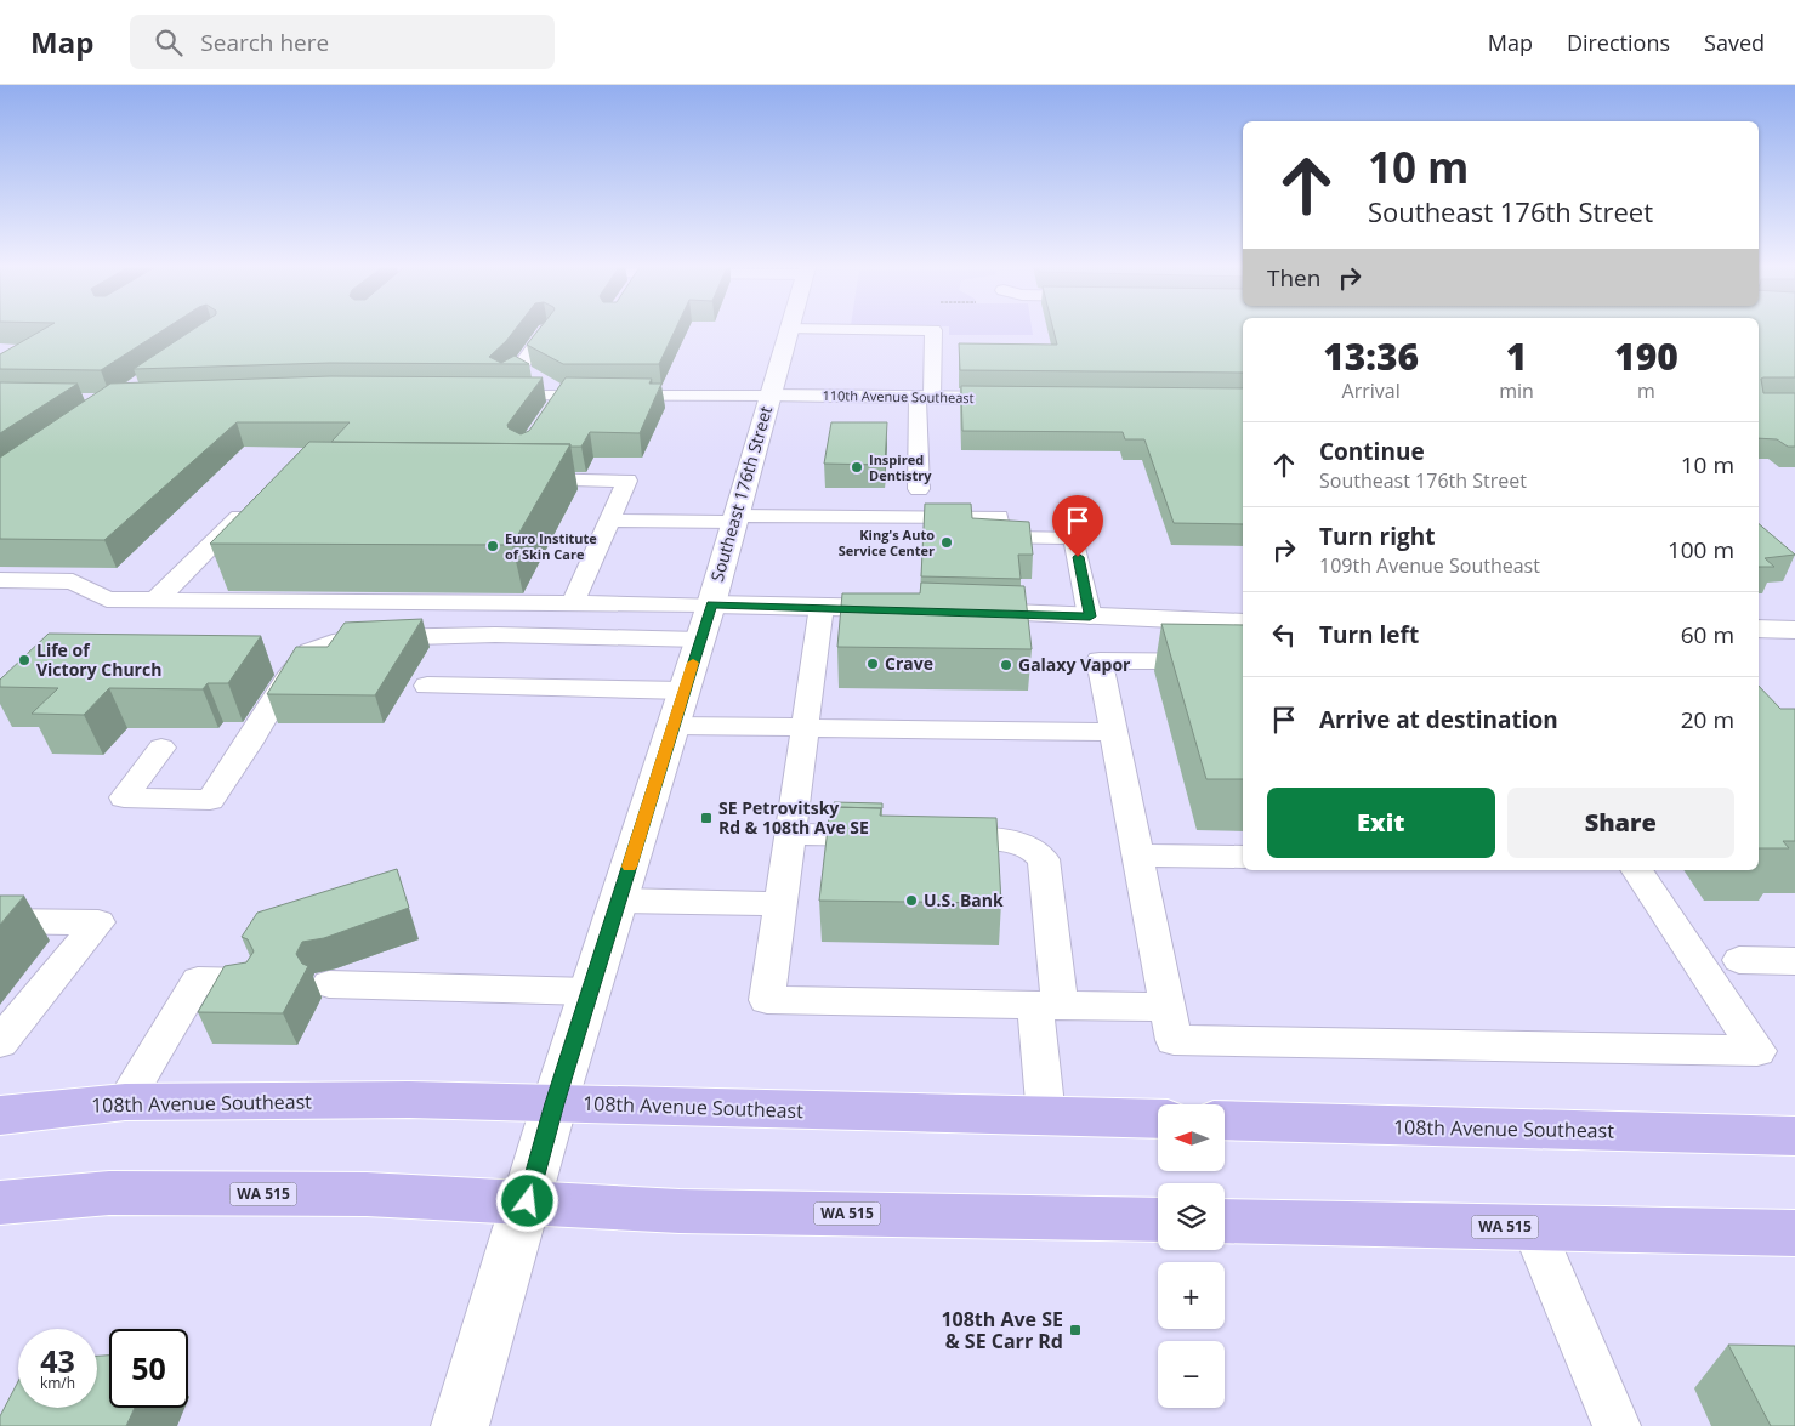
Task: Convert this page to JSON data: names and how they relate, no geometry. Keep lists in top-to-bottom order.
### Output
{
  "streets": {
    "main road": [
      "110th Avenue Southeast",
      "Southeast 176th Street",
      "108th Avenue Southeast",
      "WA 515"
    ]
  },
  "crossings": [
    ["110th Avenue Southeast", "Southeast 176th Street"],
    ["Southeast 176th Street", "108th Avenue Southeast"],
    ["Southeast 176th Street", "WA 515"]
  ],
  "places": {
    "other": [
      "Inspired Dentistry",
      "King's Auto Service Center",
      "Euro Institute of Skin Care",
      "Life of Victory Church",
      "Crave",
      "Galaxy Vapor",
      "U.S. Bank"
    ],
    "transit": ["SE Petrovitsky Rd & 108th Ave SE", "108th Ave SE & SE Carr Rd"]
  },
  "north": "left",
  "page": {
    "header": "Map",
    "search": "Search here",
    "nav": ["Map", "Directions", "Saved"],
    "turn": ["10 m", "Southeast 176th Street"],
    "then": "Then",
    "eta": [
      "13:36",
      "Arrival",
      "1",
      "min",
      "190",
      "m"
    ],
    "list": [
      {
        "name": "Continue",
        "note": "Southeast 176th Street",
        "value": "10 m"
      },
      {
        "name": "Turn right",
        "note": "109th Avenue Southeast",
        "value": "100 m"
      },
      {
        "name": "Turn left",
        "value": "60 m"
      },
      {
        "name": "Arrive at destination",
        "value": "20 m"
      }
    ],
    "buttons": ["Exit", "Share"],
    "map_buttons": ["+", "−"],
    "speed": "43 km/h",
    "limit": "50"
  }
}
